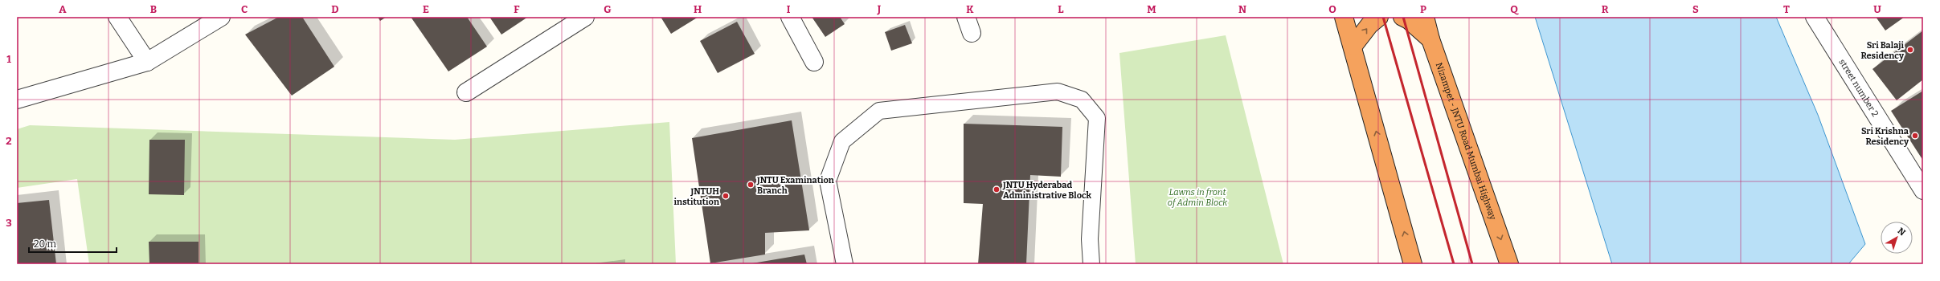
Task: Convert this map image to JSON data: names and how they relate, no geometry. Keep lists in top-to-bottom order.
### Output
{
  "streets": {
    "highway": ["Nizampet - JNTU Road Mumbai Highway"],
    "street": ["street number 2"]
  },
  "parks": ["Lawns in front of Admin Block"],
  "places": [
    "Sri Balaji Residency",
    "Sri Krishna Residency",
    "JNTU Examination Branch",
    "JNTU Hyderabad Administrative Block",
    "JNTUH institution"
  ],
  "scale_bar": "20 m",
  "north": "top right",
  "grid": {
    "columns": [
      "A",
      "B",
      "C",
      "D",
      "E",
      "F",
      "G",
      "H",
      "I",
      "J",
      "K",
      "L",
      "M",
      "N",
      "O",
      "P",
      "Q",
      "R",
      "S",
      "T",
      "U"
    ],
    "rows": ["1", "2", "3"]
  }
}
